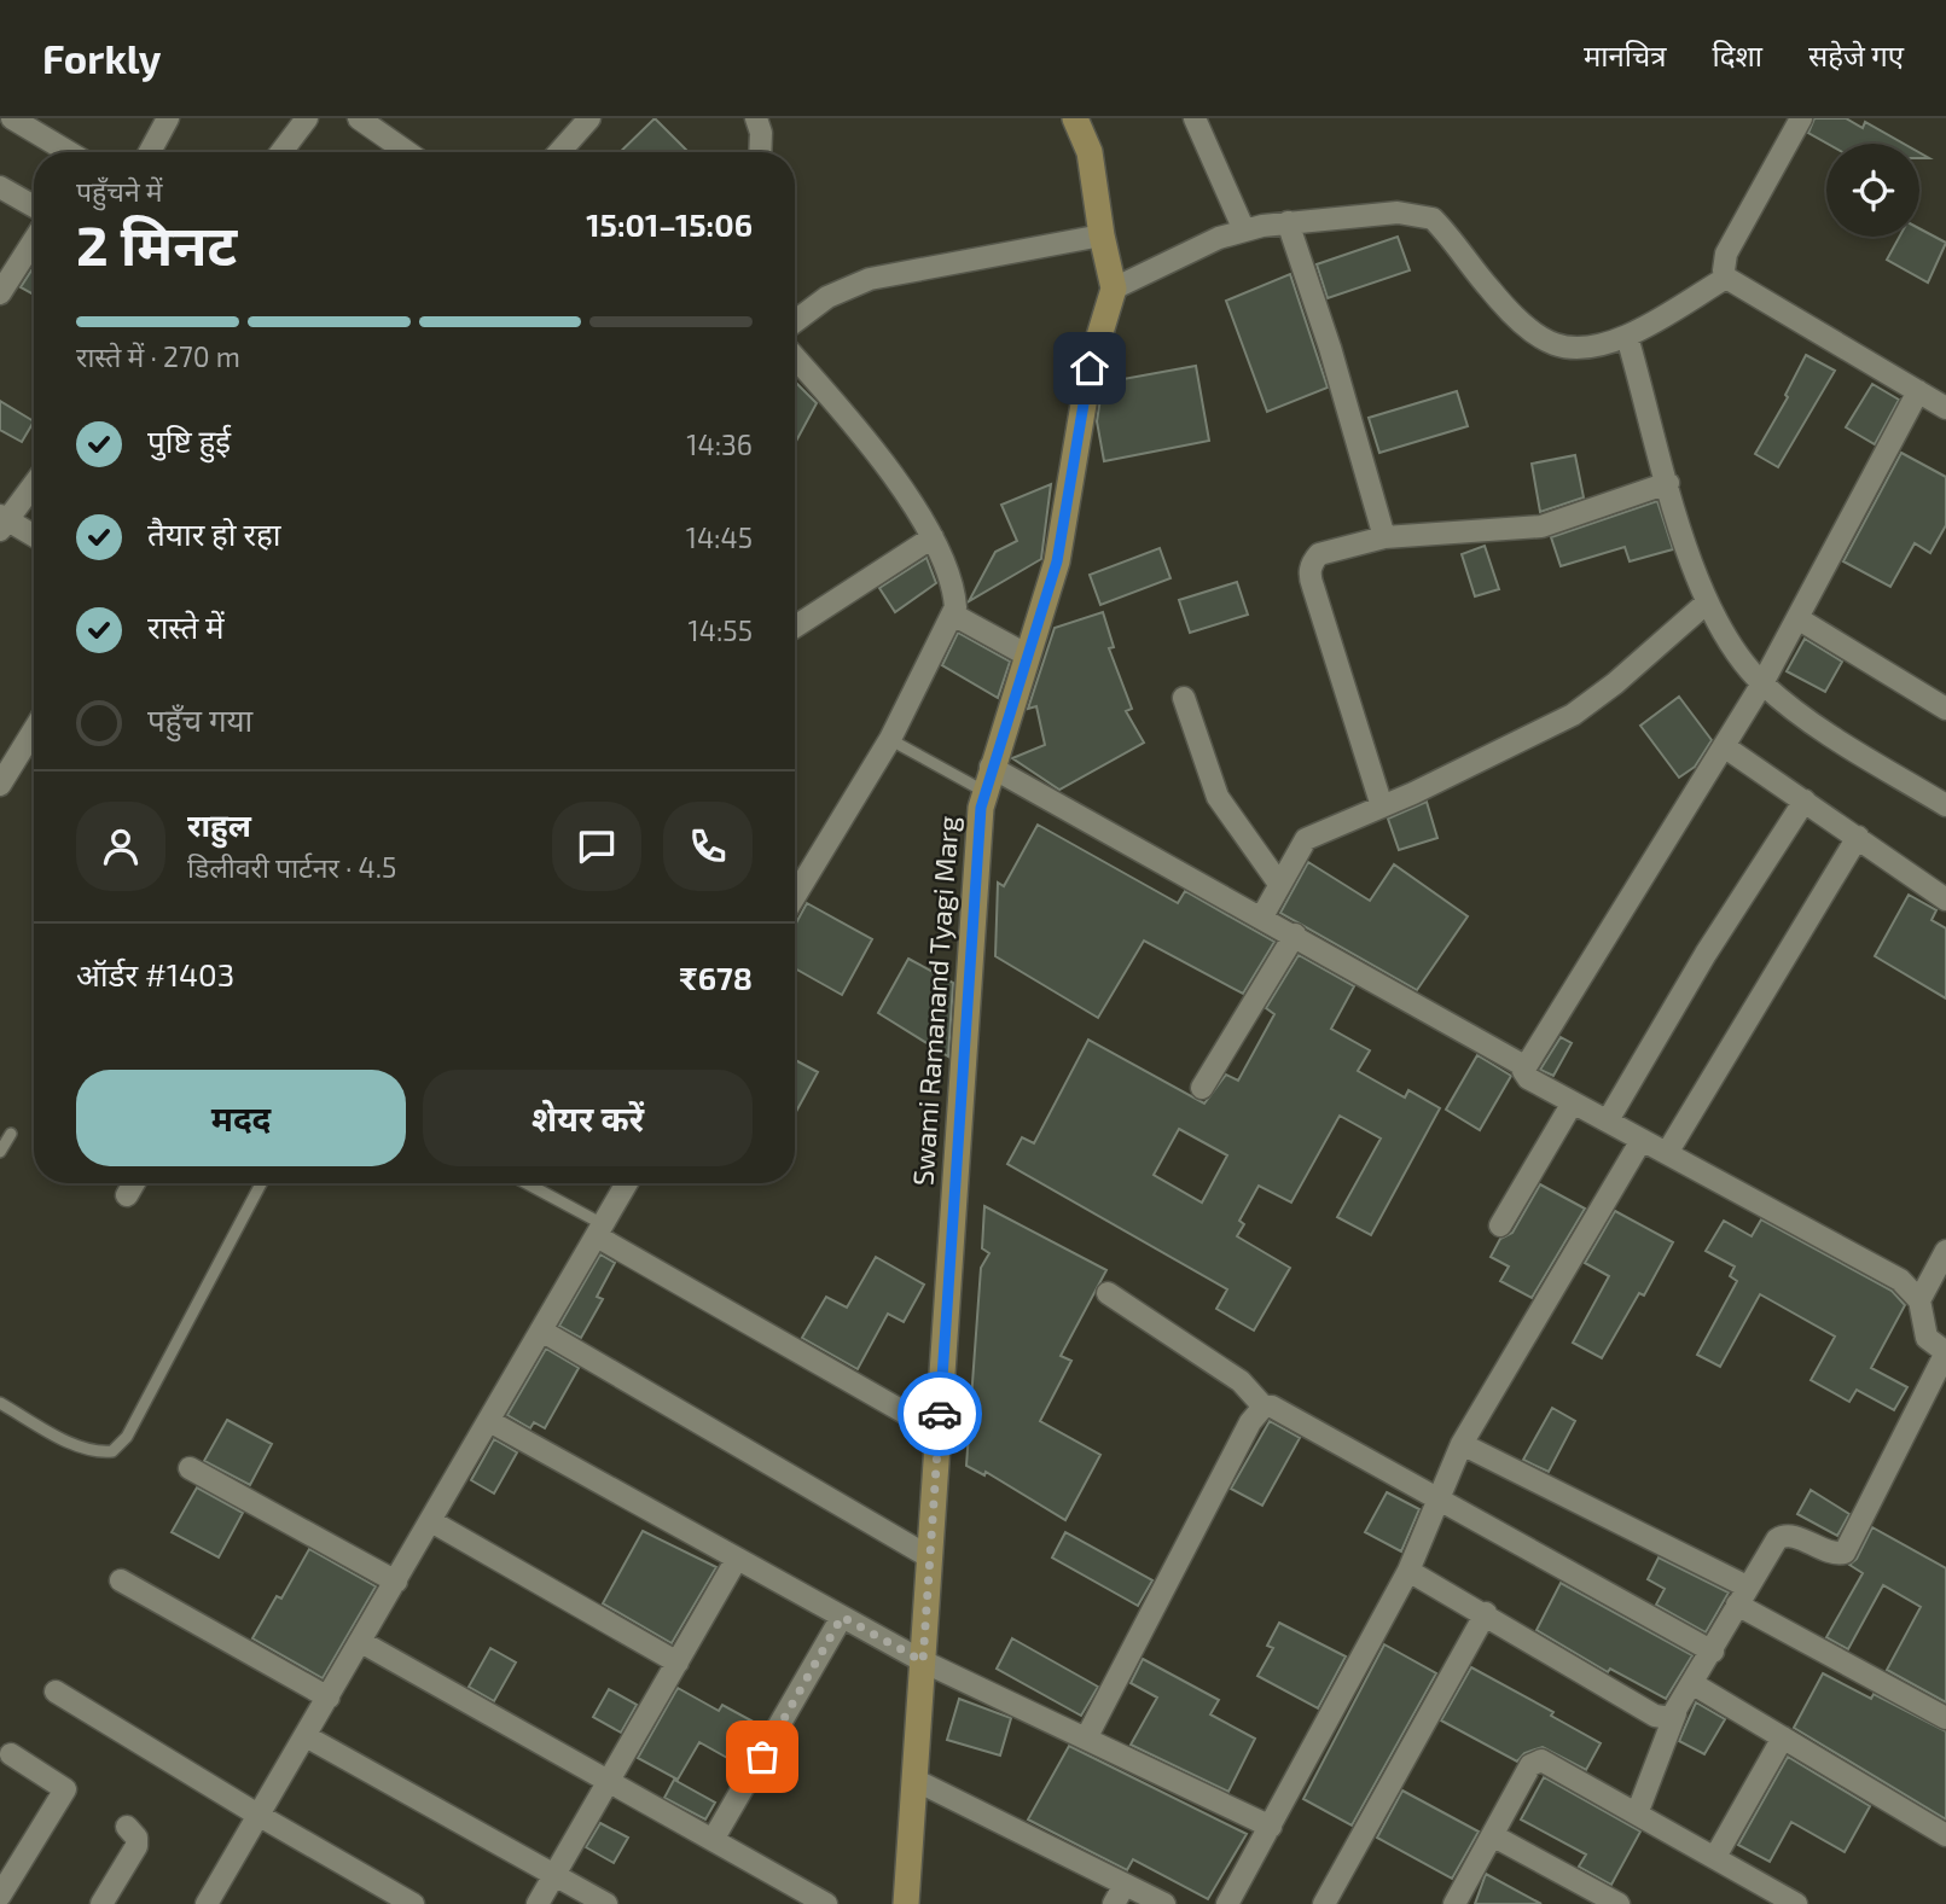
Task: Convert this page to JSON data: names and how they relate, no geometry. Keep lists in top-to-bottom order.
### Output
{
  "streets": {
    "street": ["Swami Ramanand Tyagi Marg"]
  },
  "page": {
    "header": "Forkly",
    "nav": ["मानचित्र", "दिशा", "सहेजे गए"],
    "heading": ["2 मिनट", "पहुँचने में", "15:01–15:06"],
    "panel": [
      "राहुल",
      "डिलीवरी पार्टनर · 4.5",
      "ऑर्डर #1403",
      "₹678"
    ],
    "bar": "रास्ते में · 270 m",
    "list": [
      ["पुष्टि हुई", "14:36"],
      ["तैयार हो रहा", "14:45"],
      ["रास्ते में", "14:55"],
      "पहुँच गया"
    ],
    "buttons": ["मदद", "शेयर करें"]
  }
}
